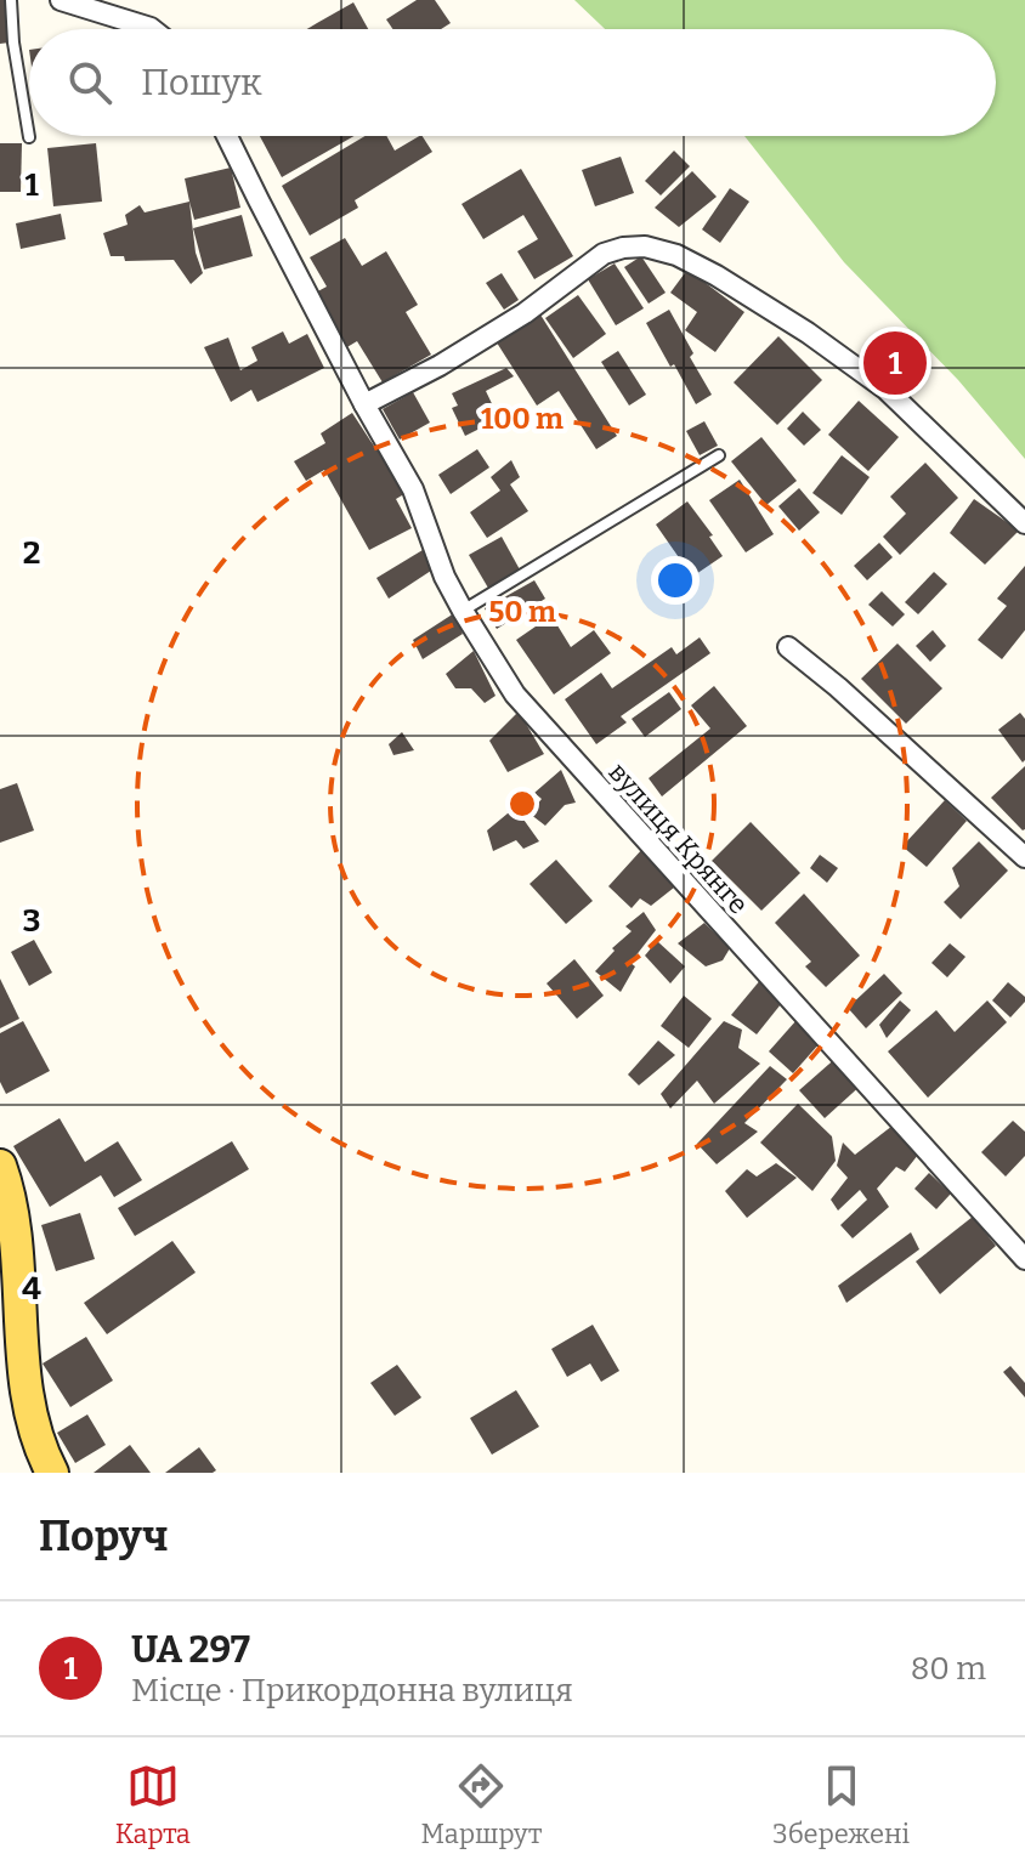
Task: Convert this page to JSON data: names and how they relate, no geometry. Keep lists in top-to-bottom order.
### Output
{
  "streets": {
    "street": ["вулиця Крянге"]
  },
  "page": {
    "search": "Пошук",
    "pins": "1",
    "heading": "Поруч",
    "list": [
      {
        "mark": "1",
        "name": "UA 297",
        "note": "Місце · Прикордонна вулиця",
        "value": "80 m"
      }
    ],
    "nav": ["Карта", "Маршрут", "Збережені"]
  },
  "grid": {
    "rows": [
      "1",
      "2",
      "3",
      "4"
    ]
  },
  "rings": ["100 m", "50 m"]
}
